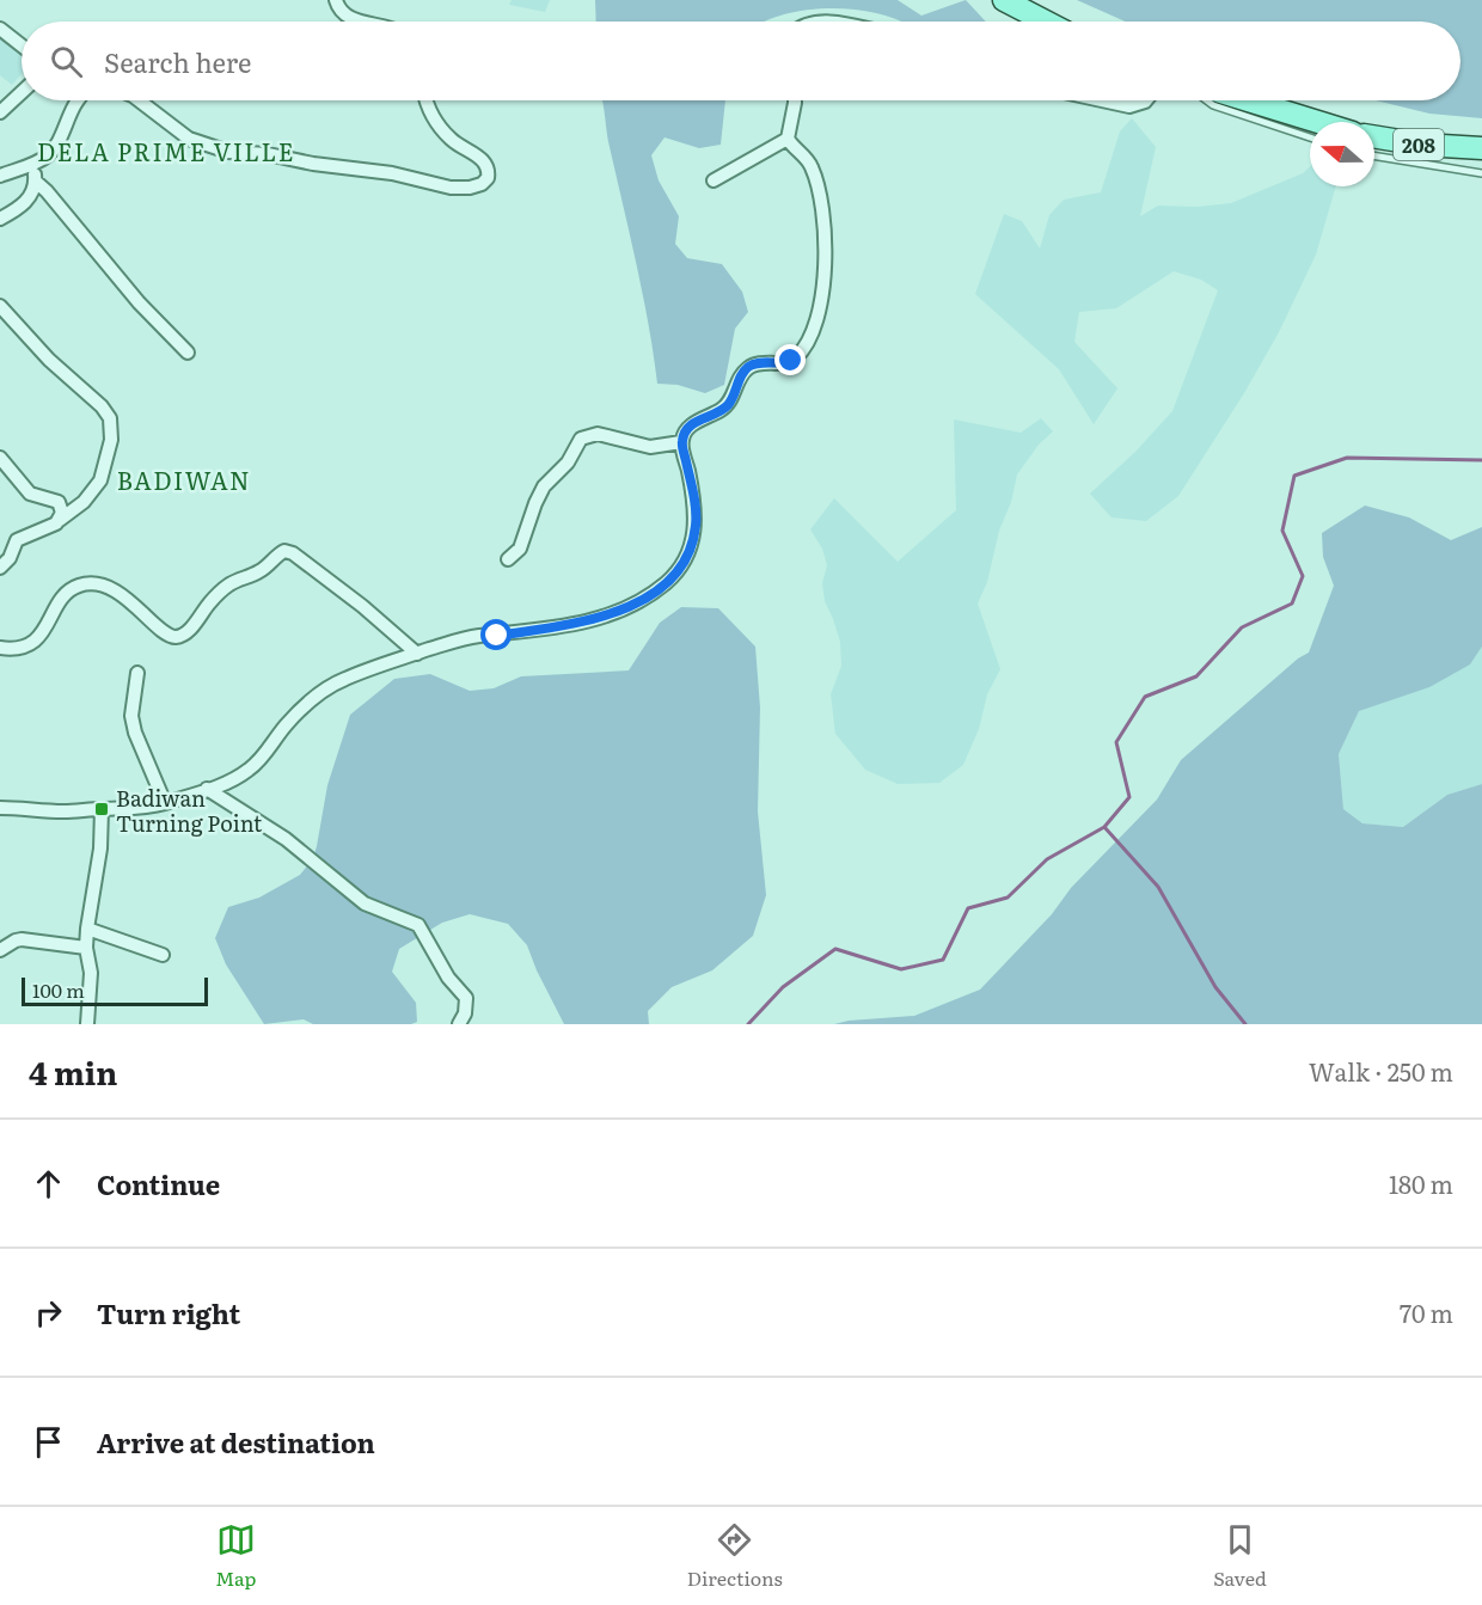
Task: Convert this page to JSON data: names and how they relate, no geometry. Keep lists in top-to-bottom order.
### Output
{
  "streets": {
    "main road": ["208"]
  },
  "districts": ["DELA PRIME VILLE", "BADIWAN"],
  "places": {
    "transit": ["Badiwan Turning Point"]
  },
  "scale_bar": "100 m",
  "north": "left",
  "page": {
    "search": "Search here",
    "scale": "100 m",
    "heading": ["4 min", "Walk · 250 m"],
    "list": [
      ["Continue", "180 m"],
      ["Turn right", "70 m"],
      "Arrive at destination"
    ],
    "nav": ["Map", "Directions", "Saved"]
  }
}
